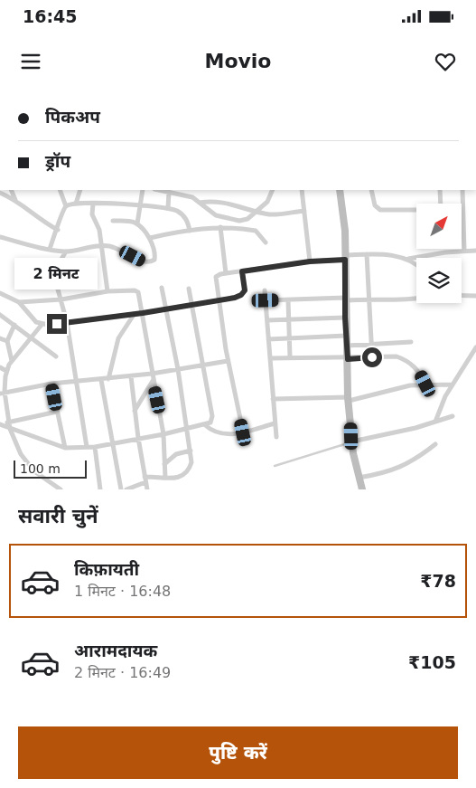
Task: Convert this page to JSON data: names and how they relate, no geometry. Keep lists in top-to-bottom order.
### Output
{
  "scale_bar": "100 m",
  "north": "top right",
  "page": {
    "status": "16:45",
    "header": "Movio",
    "banner": ["पिकअप", "ड्रॉप"],
    "bubble": "2 मिनट",
    "scale": "100 m",
    "heading": "सवारी चुनें",
    "list": [
      {
        "name": "किफ़ायती",
        "note": "1 मिनट · 16:48",
        "value": "₹78"
      },
      {
        "name": "आरामदायक",
        "note": "2 मिनट · 16:49",
        "value": "₹105"
      }
    ],
    "buttons": "पुष्टि करें"
  }
}
